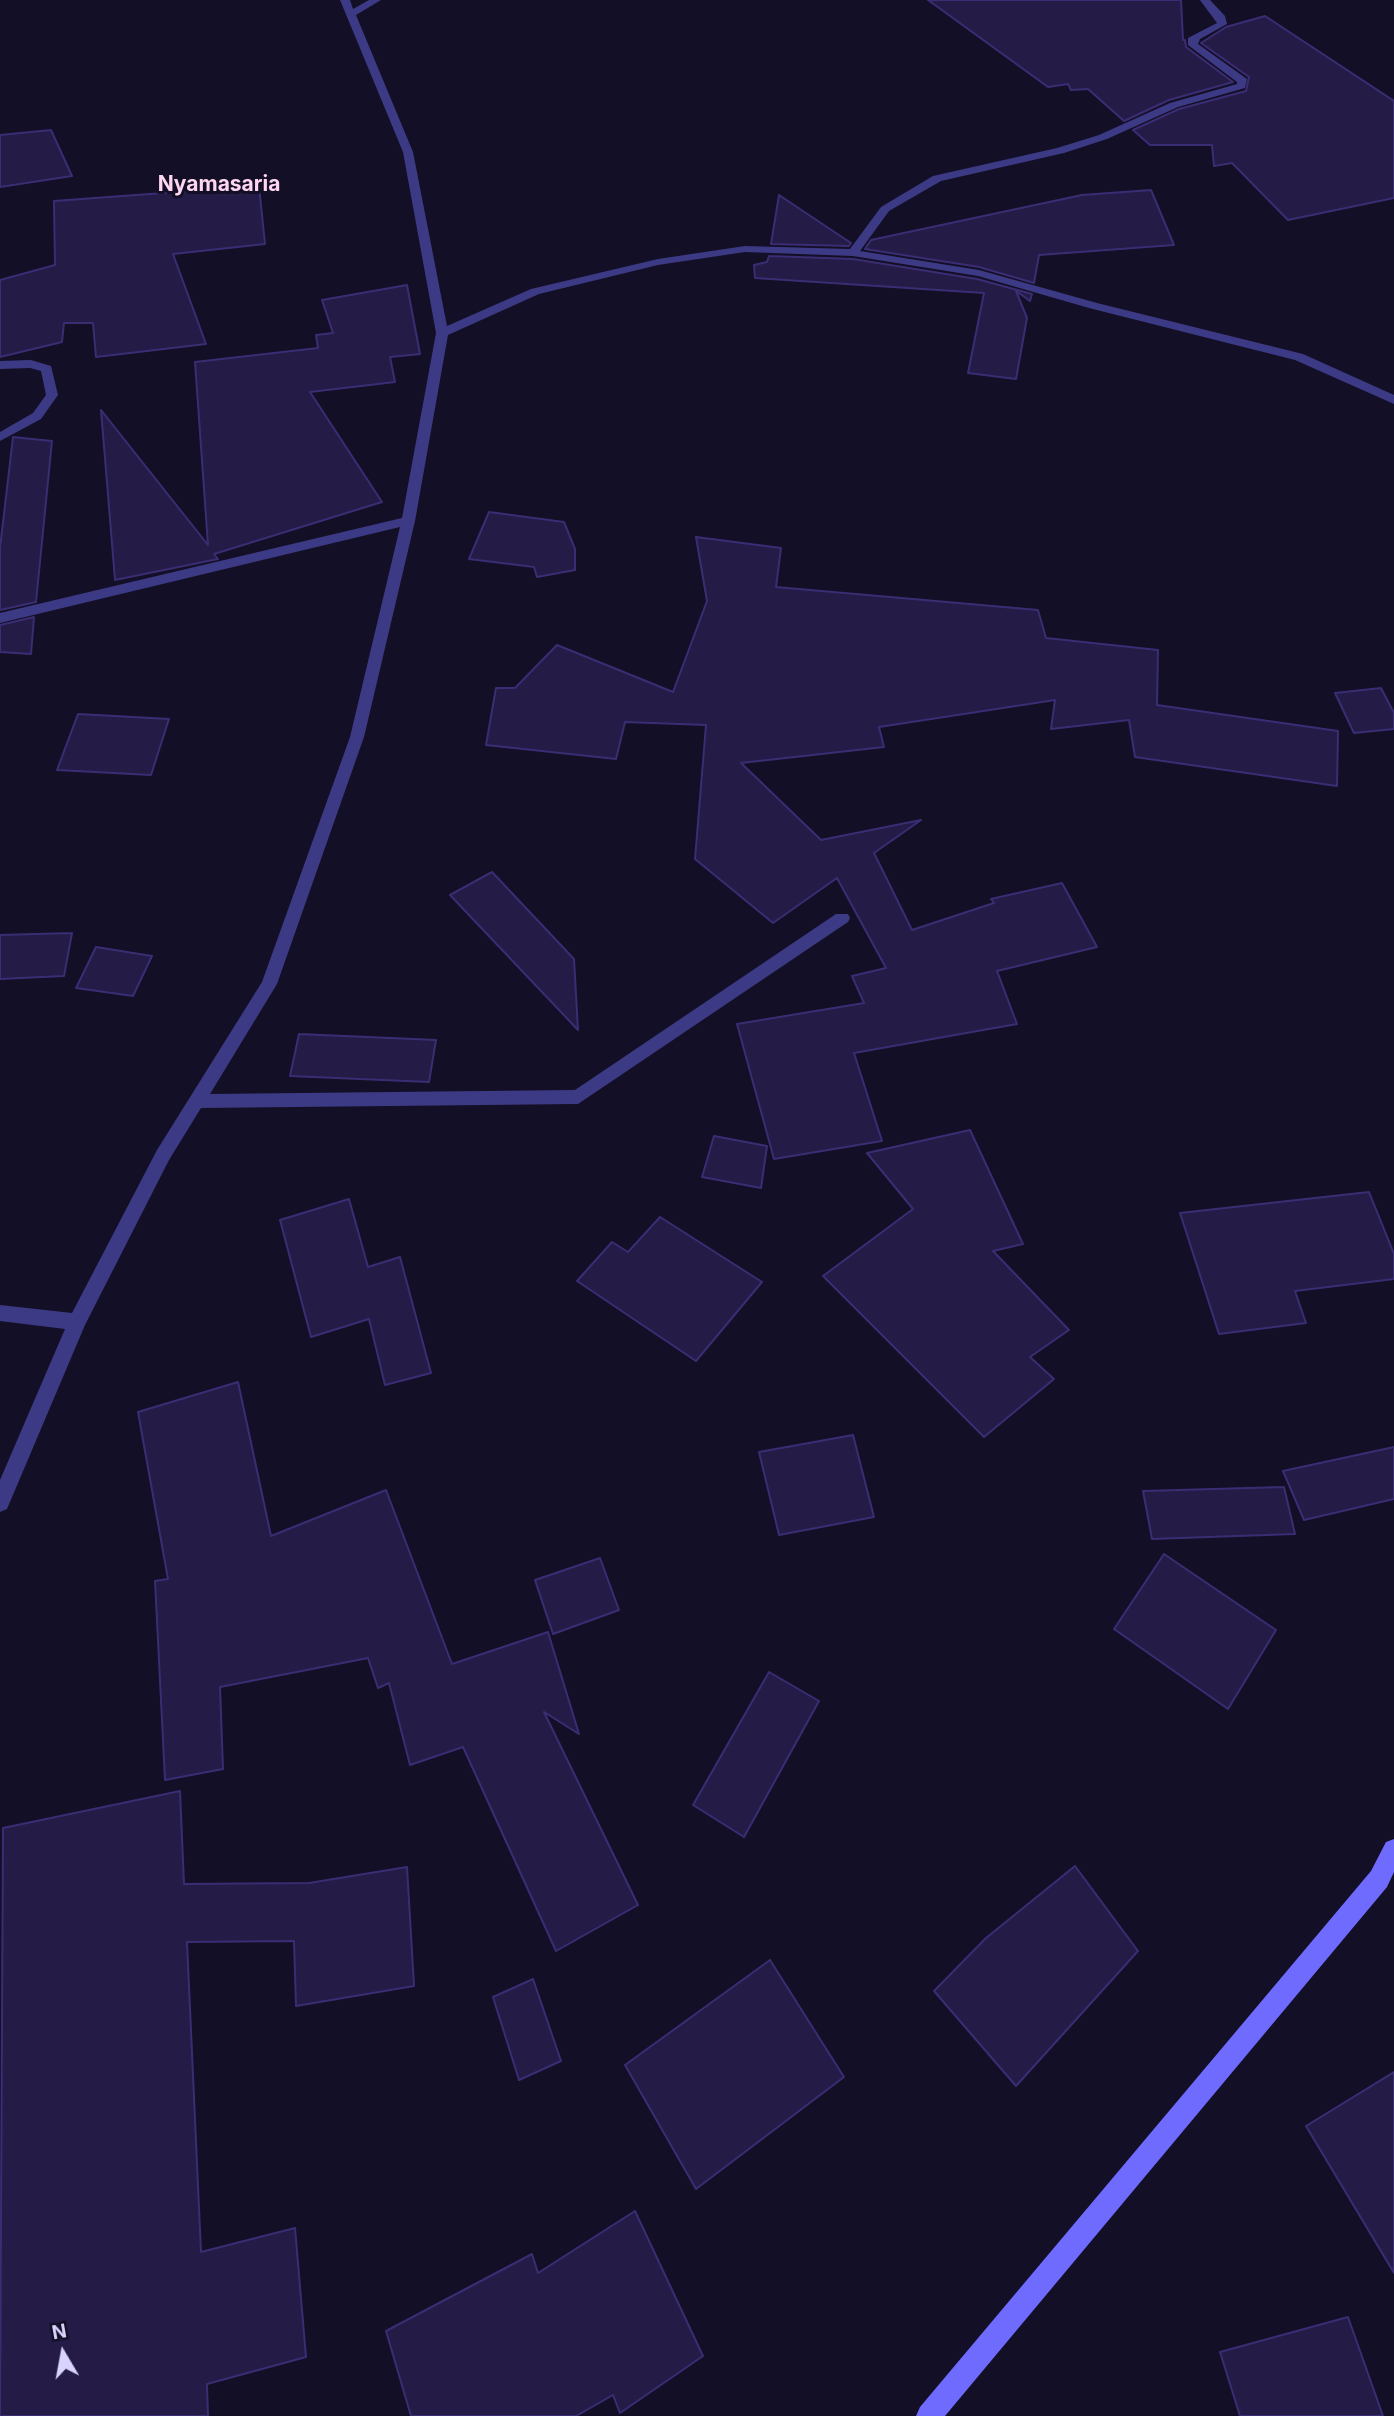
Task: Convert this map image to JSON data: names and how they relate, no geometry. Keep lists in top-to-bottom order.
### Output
{
  "districts": ["Nyamasaria"],
  "north": "top"
}
